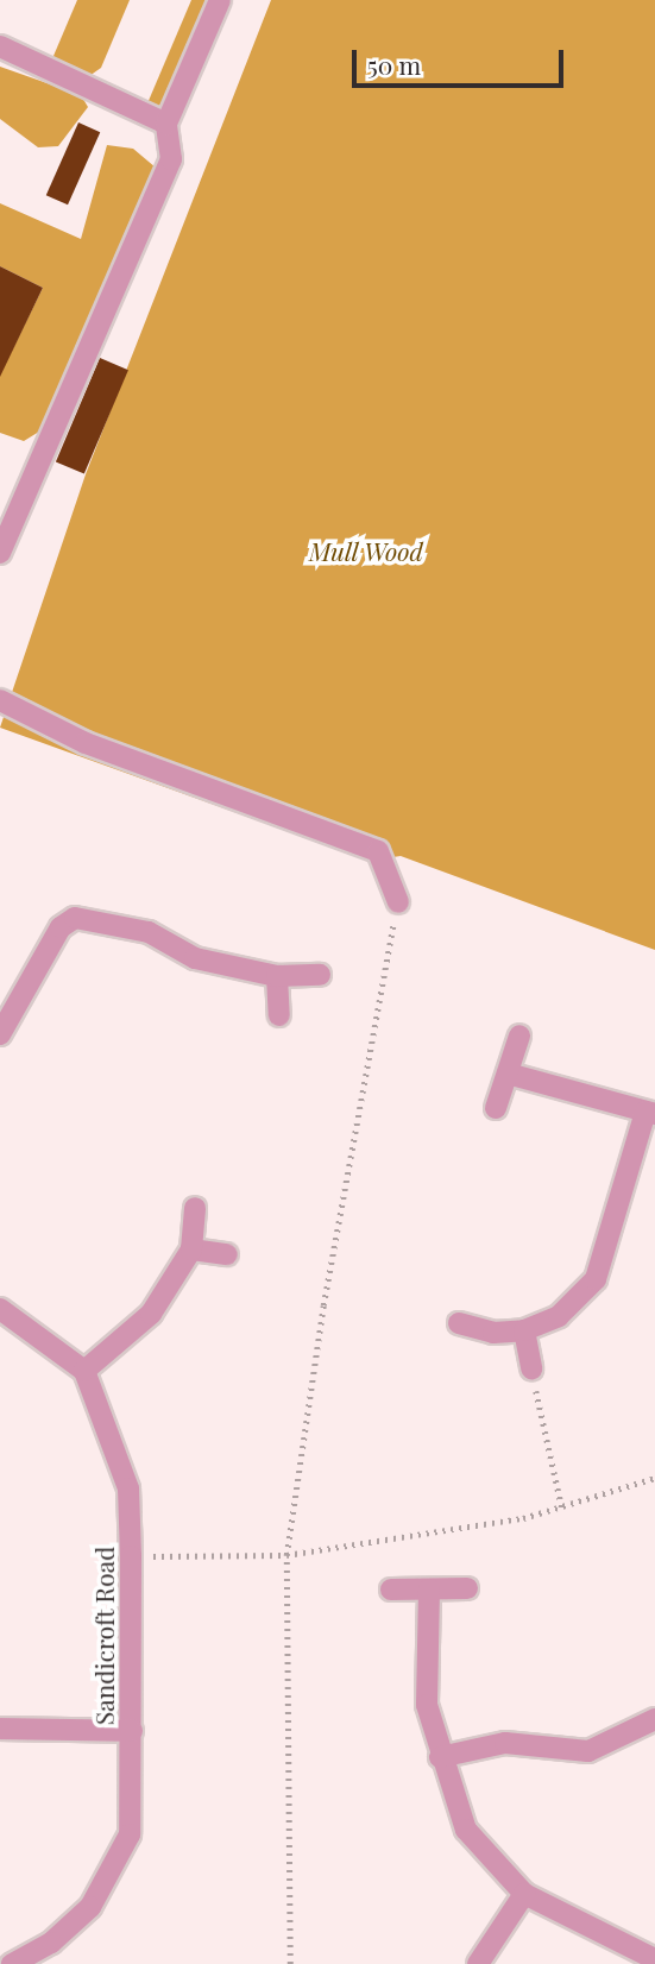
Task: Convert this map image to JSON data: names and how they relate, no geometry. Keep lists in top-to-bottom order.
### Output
{
  "streets": {
    "street": ["Sandicroft Road"]
  },
  "parks": ["Mull Wood"],
  "scale_bar": "50 m"
}
